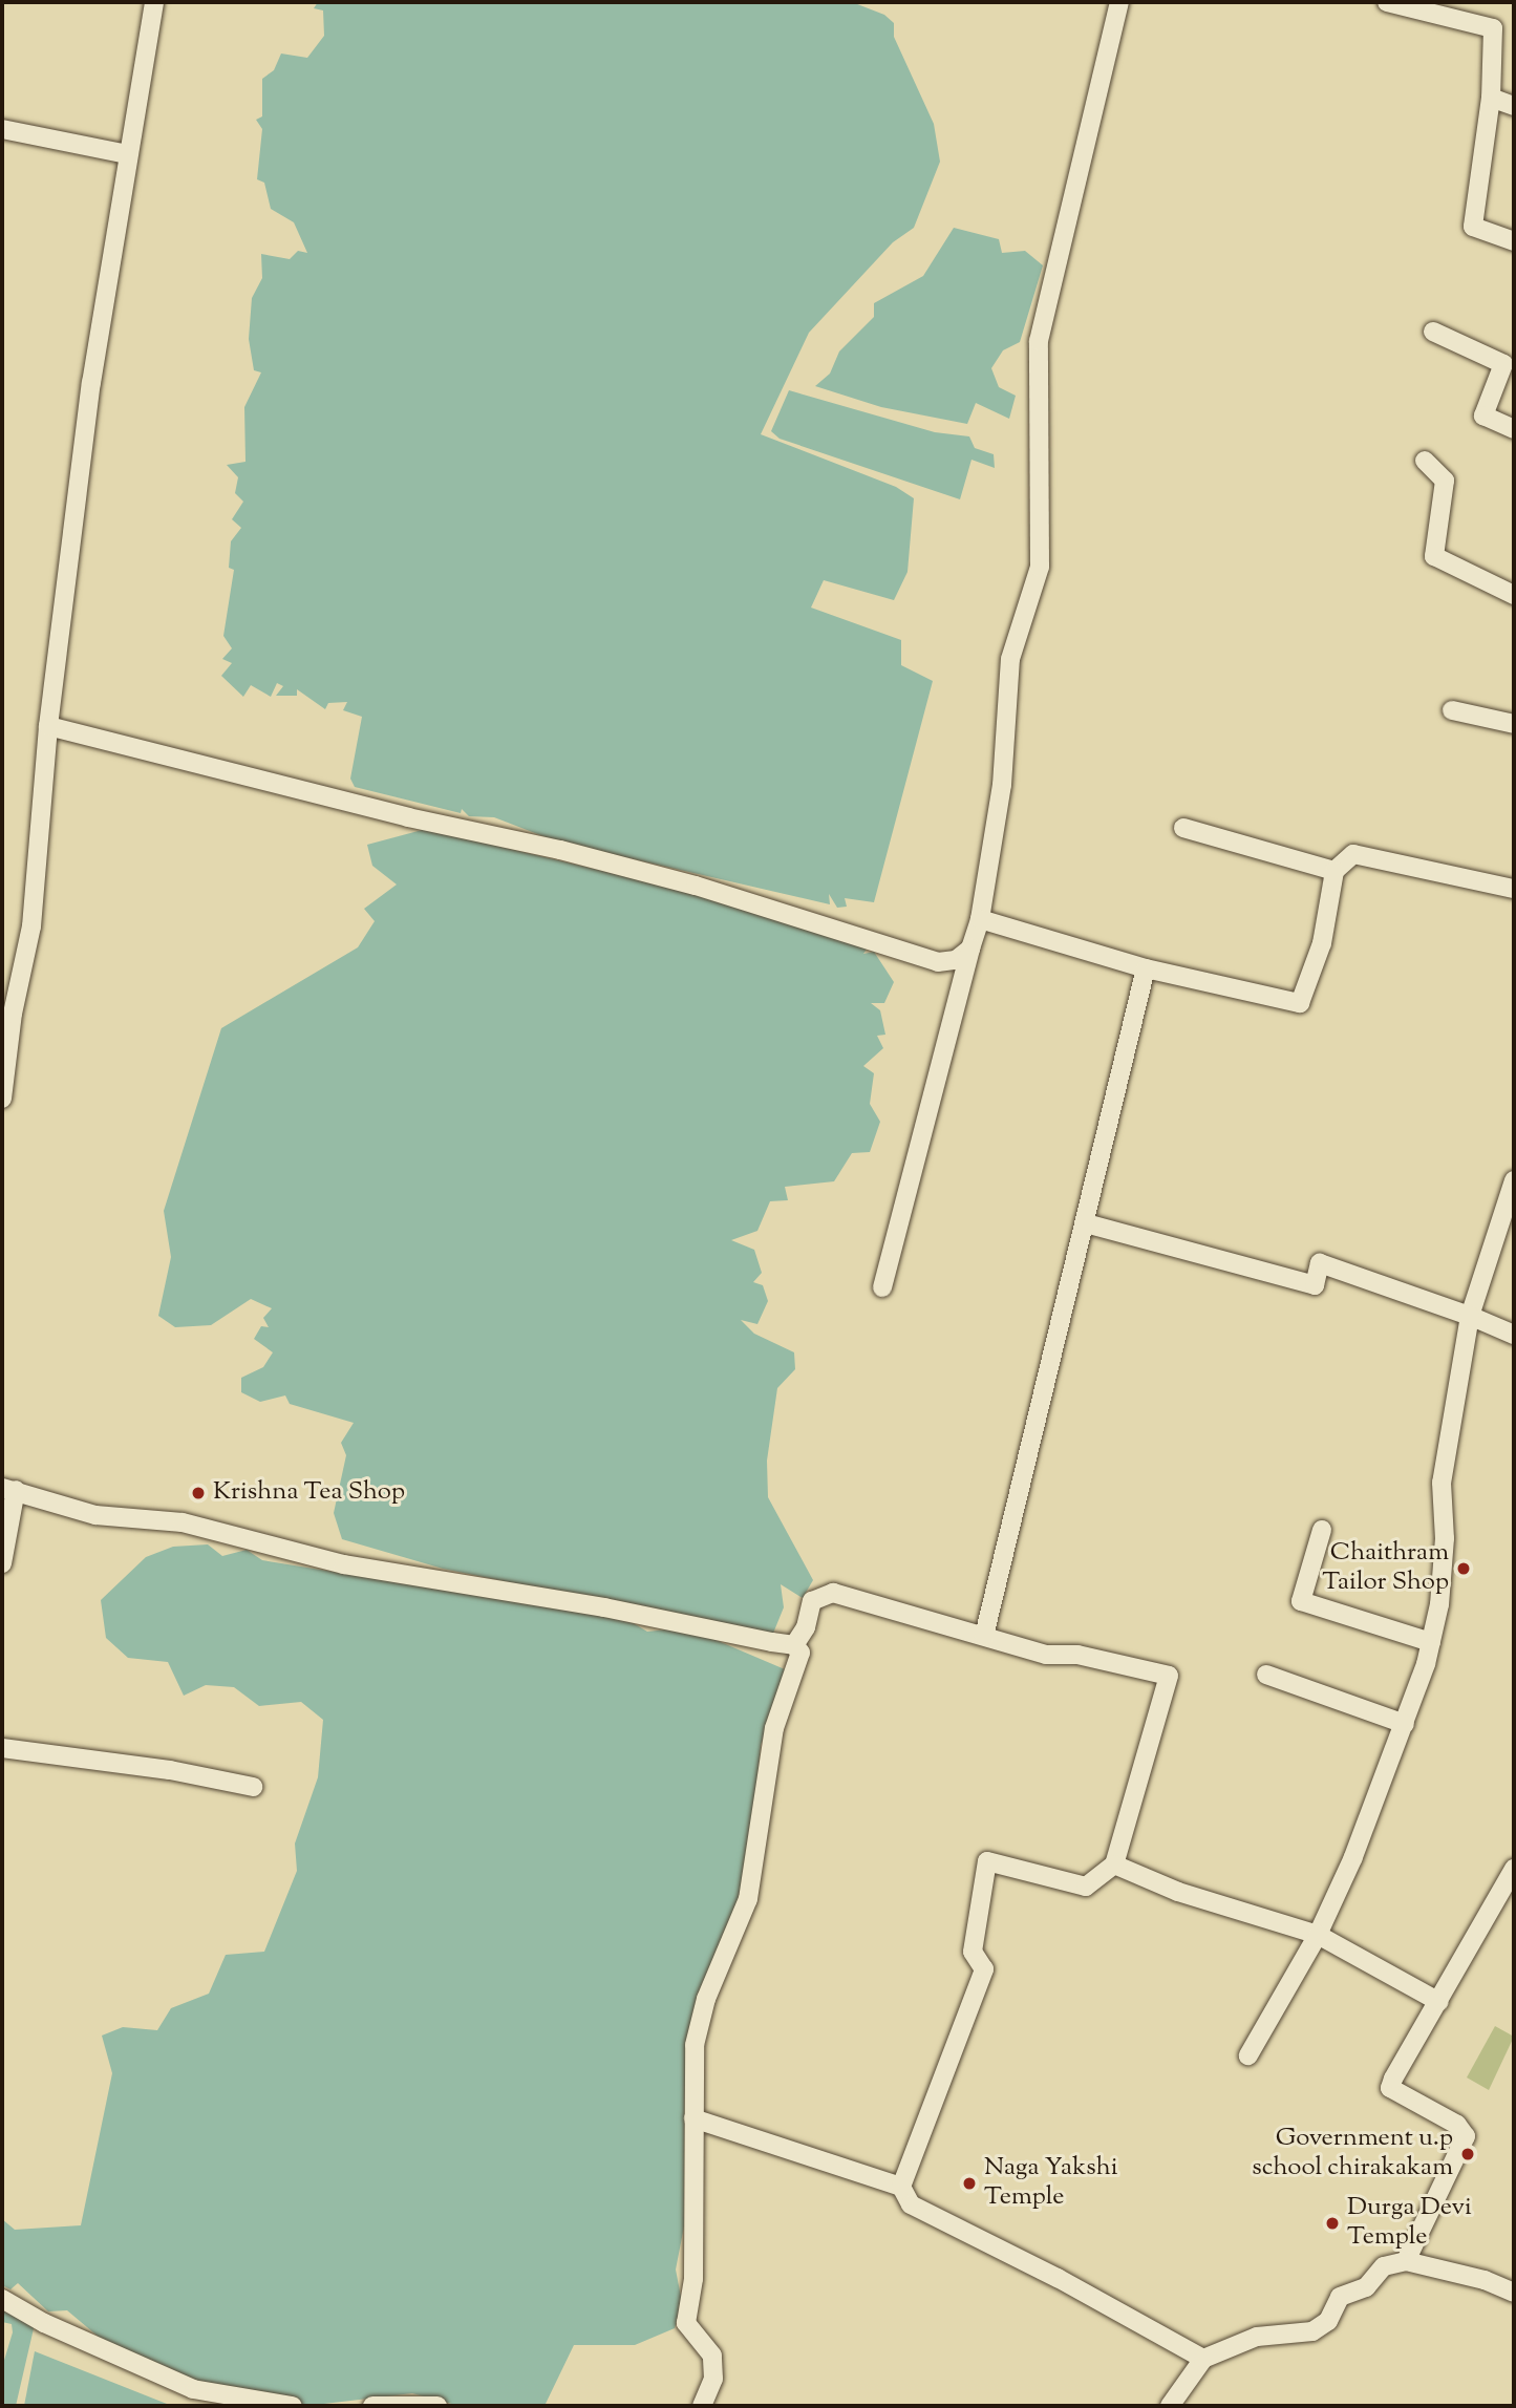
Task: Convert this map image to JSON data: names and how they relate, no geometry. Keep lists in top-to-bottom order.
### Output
{
  "places": [
    "Krishna Tea Shop",
    "Chaithram Tailor Shop",
    "Government u.p school chirakakam",
    "Naga Yakshi Temple",
    "Durga Devi Temple"
  ]
}
